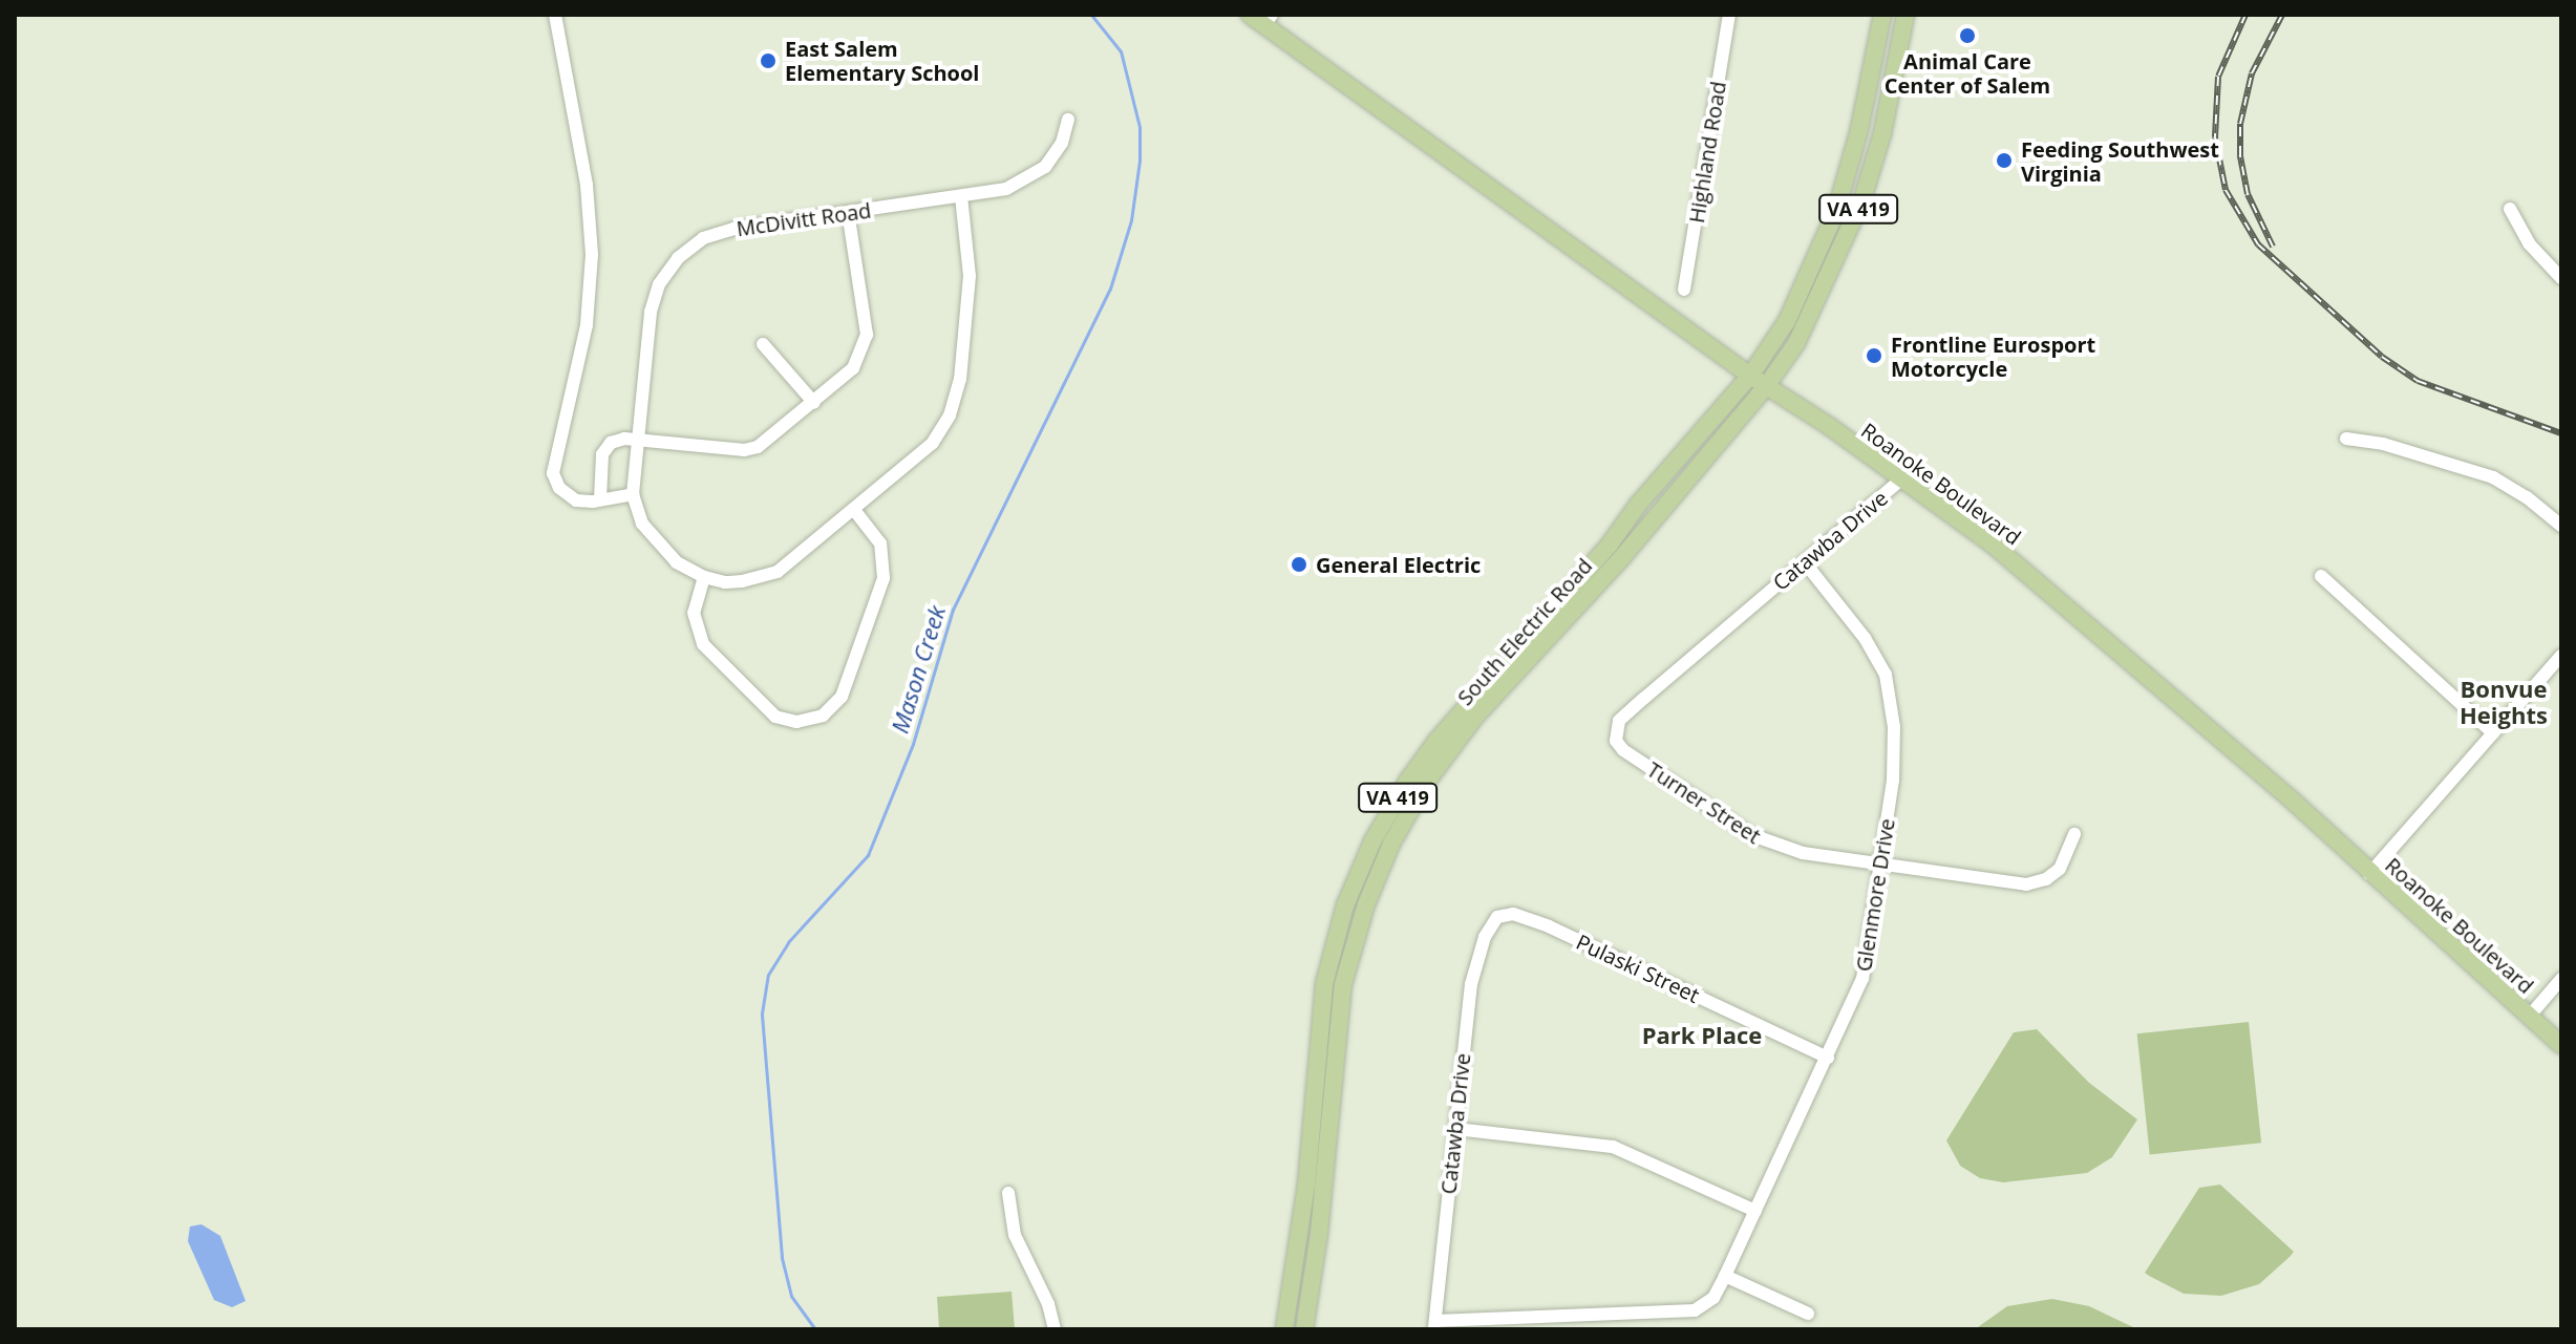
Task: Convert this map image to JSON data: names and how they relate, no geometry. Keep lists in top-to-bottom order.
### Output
{
  "streets": {
    "main road": ["VA 419", "Roanoke Boulevard", "South Electric Road"],
    "street": [
      "Highland Road",
      "McDivitt Road",
      "Catawba Drive",
      "Turner Street",
      "Glenmore Drive",
      "Pulaski Street"
    ]
  },
  "crossings": [
    ["Roanoke Boulevard", "Catawba Drive"],
    ["Roanoke Boulevard", "South Electric Road"],
    ["Catawba Drive", "Turner Street"],
    ["Catawba Drive", "Glenmore Drive"],
    ["Catawba Drive", "Pulaski Street"],
    ["Turner Street", "Glenmore Drive"],
    ["Glenmore Drive", "Pulaski Street"]
  ],
  "districts": ["Bonvue Heights", "Park Place"],
  "water": ["Mason Creek"],
  "places": [
    "Animal Care Center of Salem",
    "East Salem Elementary School",
    "Feeding Southwest Virginia",
    "Frontline Eurosport Motorcycle",
    "General Electric"
  ]
}
